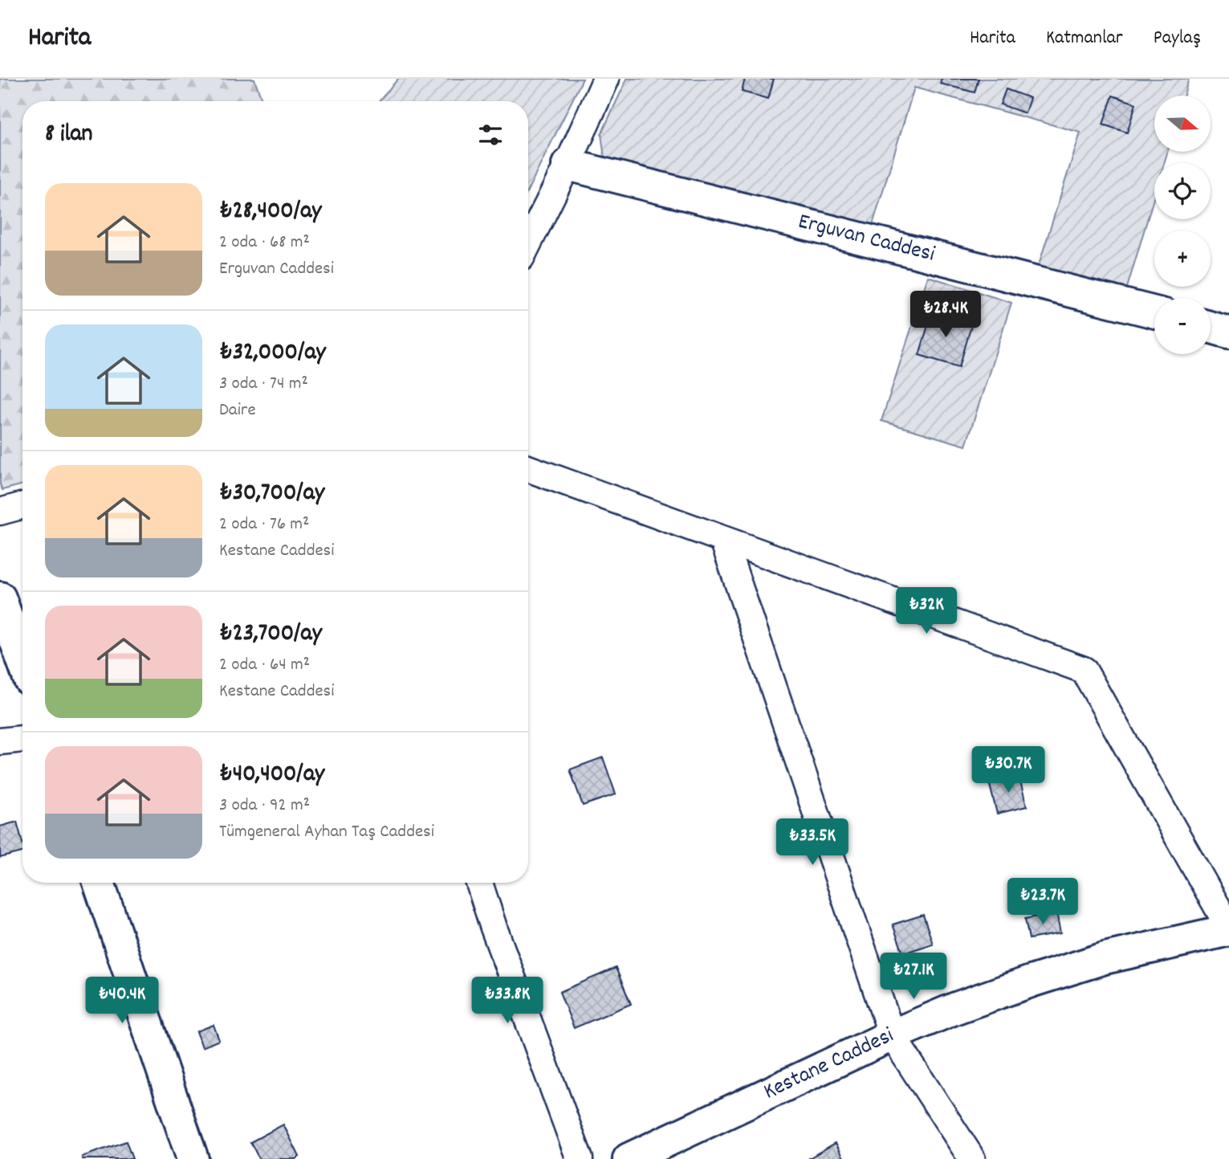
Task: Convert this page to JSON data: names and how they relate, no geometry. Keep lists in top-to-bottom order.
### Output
{
  "streets": {
    "street": ["Erguvan Caddesi", "Kestane Caddesi"]
  },
  "north": "right",
  "page": {
    "header": "Harita",
    "nav": ["Harita", "Katmanlar", "Paylaş"],
    "map_buttons": ["+", "−"],
    "heading": "8 ilan",
    "list": [
      {
        "name": "₺28,400/ay",
        "note": "2 oda · 68 m² · Erguvan Caddesi"
      },
      {
        "name": "₺32,000/ay",
        "note": "3 oda · 74 m² · Daire"
      },
      {
        "name": "₺30,700/ay",
        "note": "2 oda · 76 m² · Kestane Caddesi"
      },
      {
        "name": "₺23,700/ay",
        "note": "2 oda · 64 m² · Kestane Caddesi"
      },
      {
        "name": "₺40,400/ay",
        "note": "3 oda · 92 m² · Tümgeneral Ayhan Taş Caddesi"
      }
    ],
    "price": [
      "₺28.4K",
      "₺32K",
      "₺30.7K",
      "₺33.5K",
      "₺23.7K",
      "₺27.1K",
      "₺40.4K",
      "₺33.8K"
    ]
  }
}
